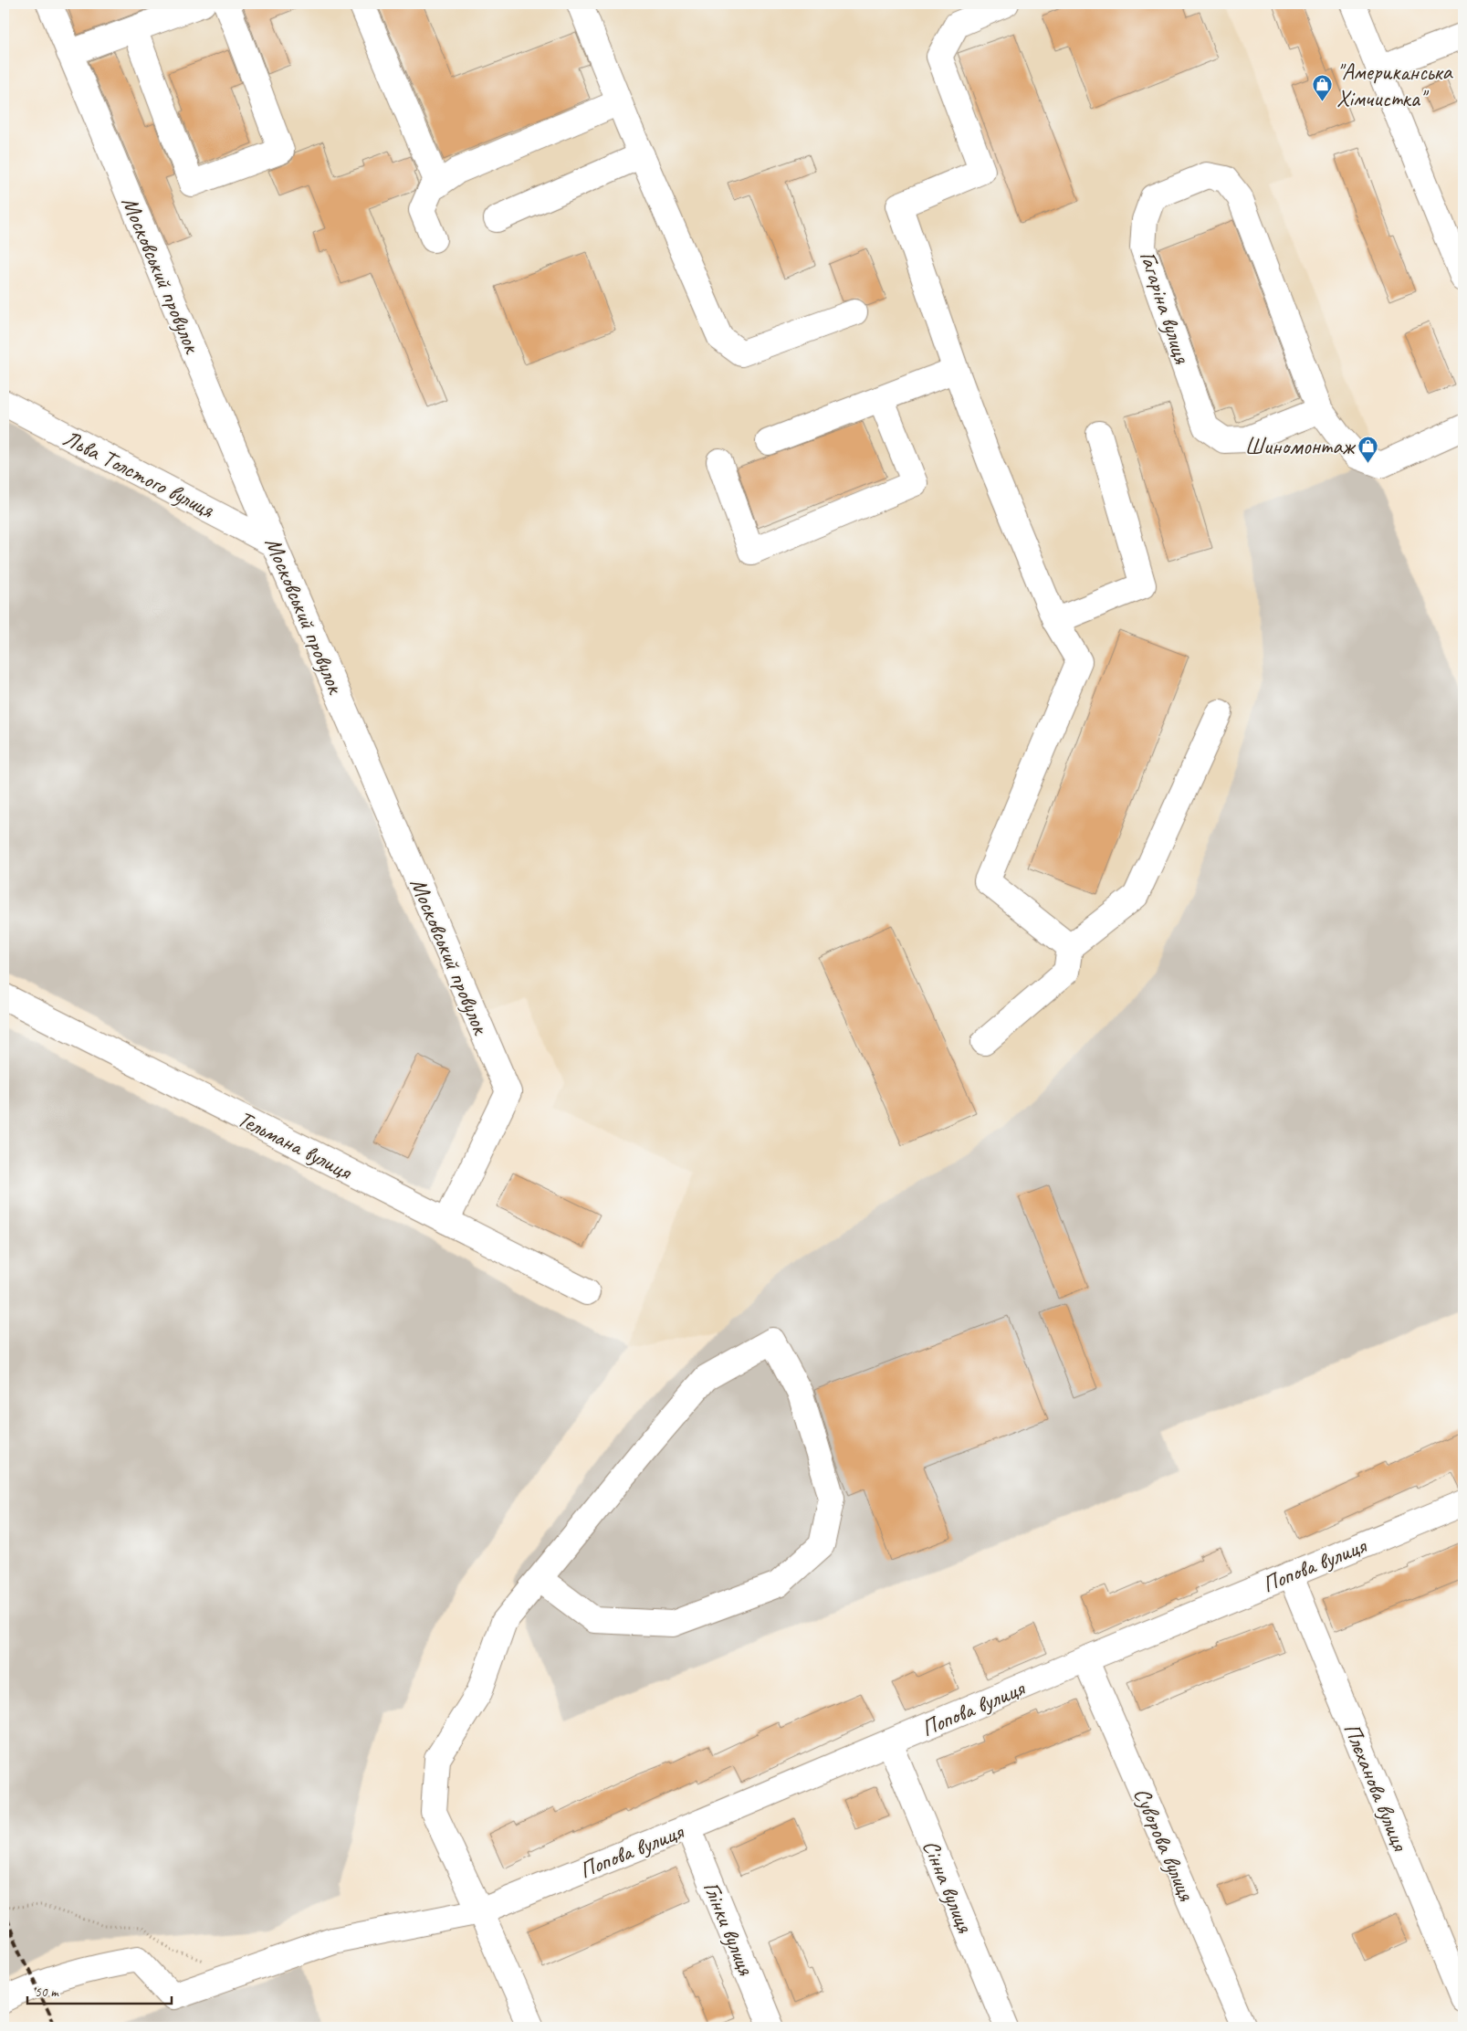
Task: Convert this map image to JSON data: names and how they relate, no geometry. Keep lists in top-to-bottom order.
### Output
{
  "streets": {
    "street": [
      "Московський провулок",
      "Гагаріна вулиця",
      "Льва Толстого вулиця",
      "Тельмана вулиця",
      "Попова вулиця",
      "Плєханова вулиця",
      "Суворова вулиця",
      "Сінна вулиця",
      "Глінки вулиця"
    ]
  },
  "crossings": [
    ["Московський провулок", "Льва Толстого вулиця"],
    ["Московський провулок", "Тельмана вулиця"],
    ["Попова вулиця", "Плєханова вулиця"],
    ["Попова вулиця", "Суворова вулиця"],
    ["Попова вулиця", "Сінна вулиця"],
    ["Попова вулиця", "Глінки вулиця"]
  ],
  "places": {
    "shop": ["\"Американська Хімчистка\"", "Шиномонтаж"]
  },
  "scale_bar": "50 m"
}
